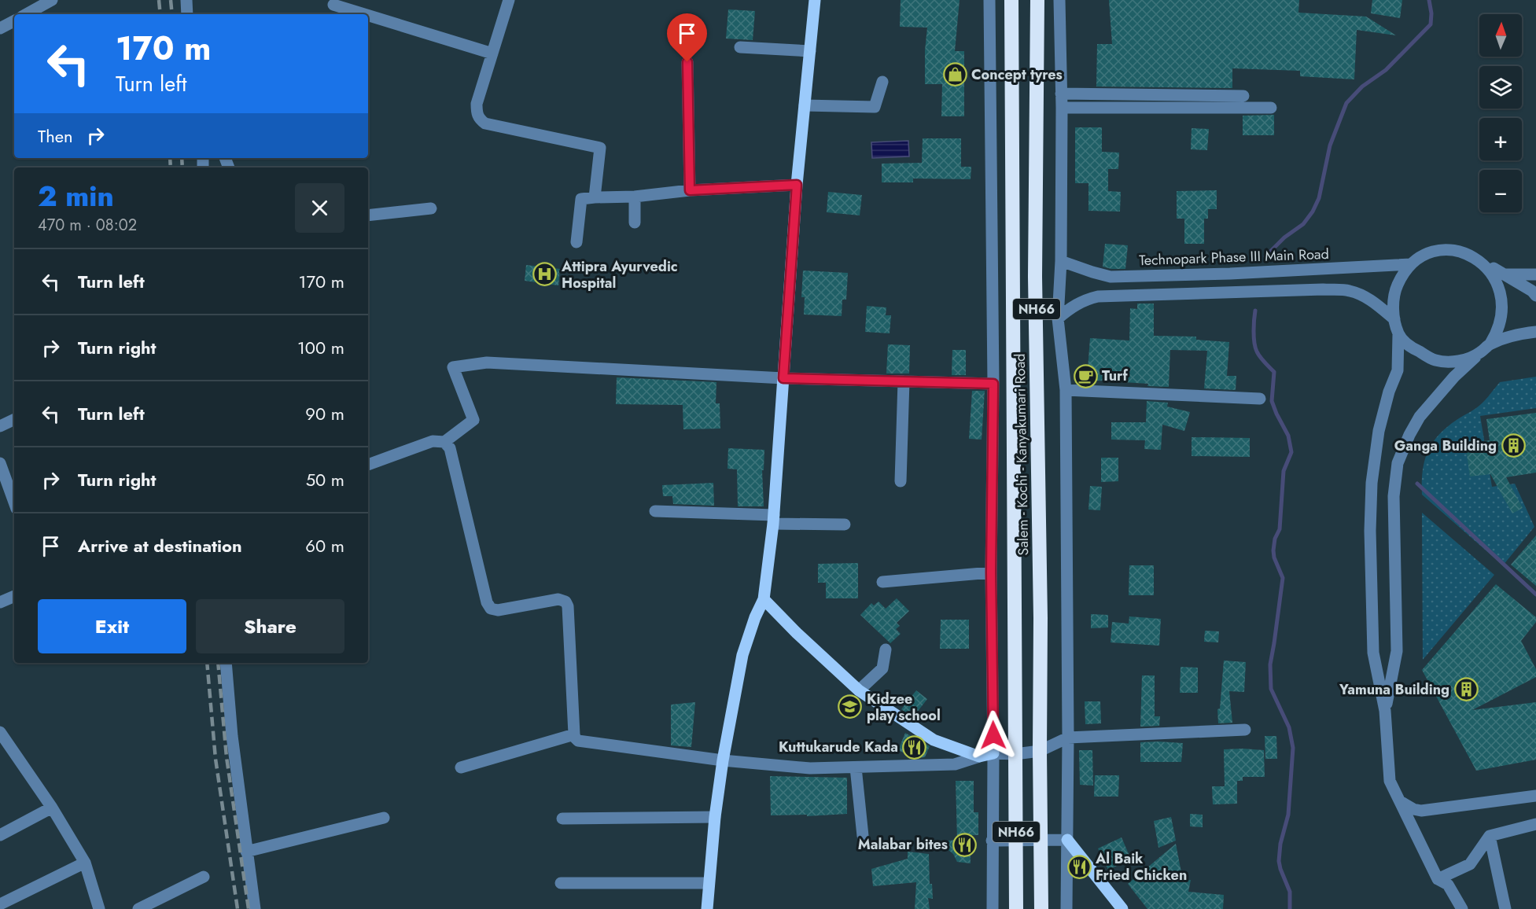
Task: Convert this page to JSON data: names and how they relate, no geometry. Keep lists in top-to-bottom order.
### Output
{
  "streets": {
    "highway": ["NH66", "Salem - Kochi - Kanyakumari Road"],
    "street": ["Technopark Phase III Main Road"]
  },
  "places": {
    "shop": ["Concept tyres"],
    "hospital": ["Attipra Ayurvedic Hospital"],
    "cafe": ["Turf"],
    "building": ["Ganga Building", "Yamuna Building"],
    "school or university": ["Kidzee play school"],
    "restaurant": ["Kuttukarude Kada", "Malabar bites", "Al Baik Fried Chicken"]
  },
  "north": "top",
  "page": {
    "map_buttons": ["+", "−"],
    "turn": ["170 m", "Turn left"],
    "then": "Then",
    "heading": ["2 min", "470 m · 08:02"],
    "list": [
      {
        "name": "Turn left",
        "value": "170 m"
      },
      {
        "name": "Turn right",
        "value": "100 m"
      },
      {
        "name": "Turn left",
        "value": "90 m"
      },
      {
        "name": "Turn right",
        "value": "50 m"
      },
      {
        "name": "Arrive at destination",
        "value": "60 m"
      }
    ],
    "buttons": ["Exit", "Share"]
  }
}
